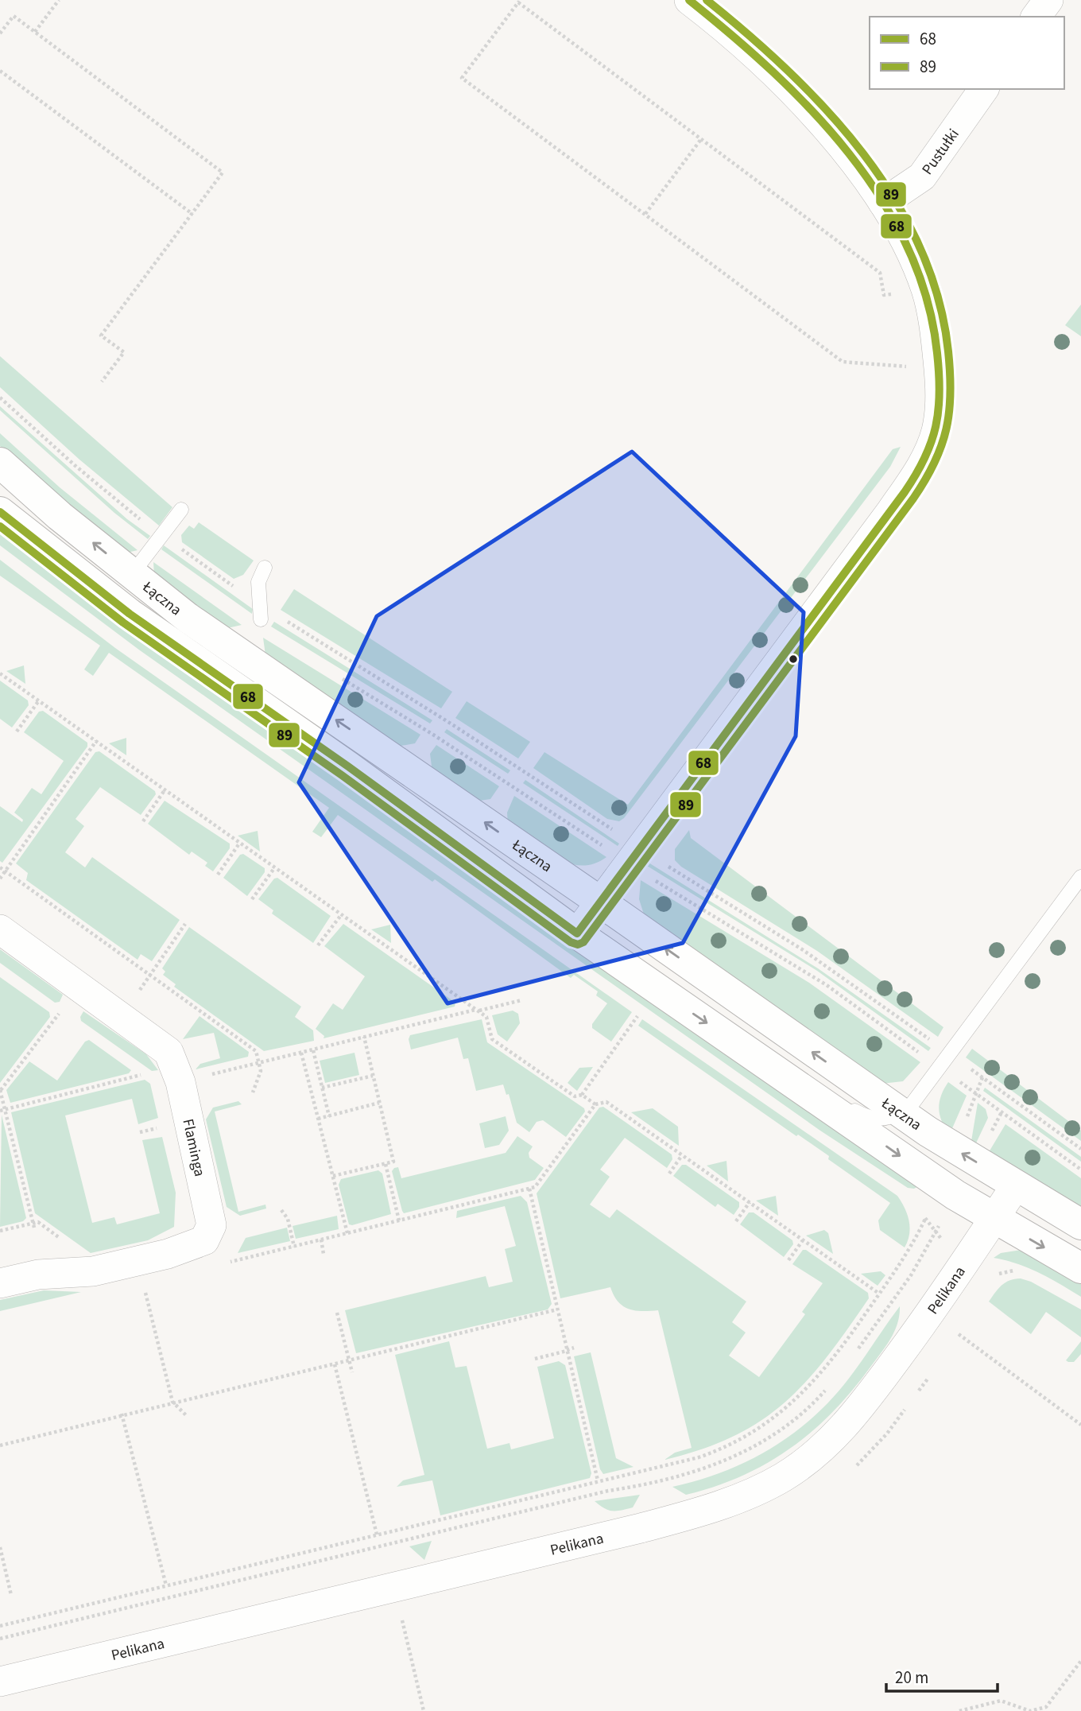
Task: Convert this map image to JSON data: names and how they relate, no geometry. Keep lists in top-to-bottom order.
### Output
{
  "streets": {
    "street": [
      "Pustułki",
      "Łączna",
      "Flaminga",
      "Pelikana"
    ]
  },
  "crossings": [
    ["Łączna", "Pelikana"]
  ],
  "lines": ["transit line 68", "transit line 89"],
  "legend": ["68", "89"],
  "scale_bar": "20 m"
}
